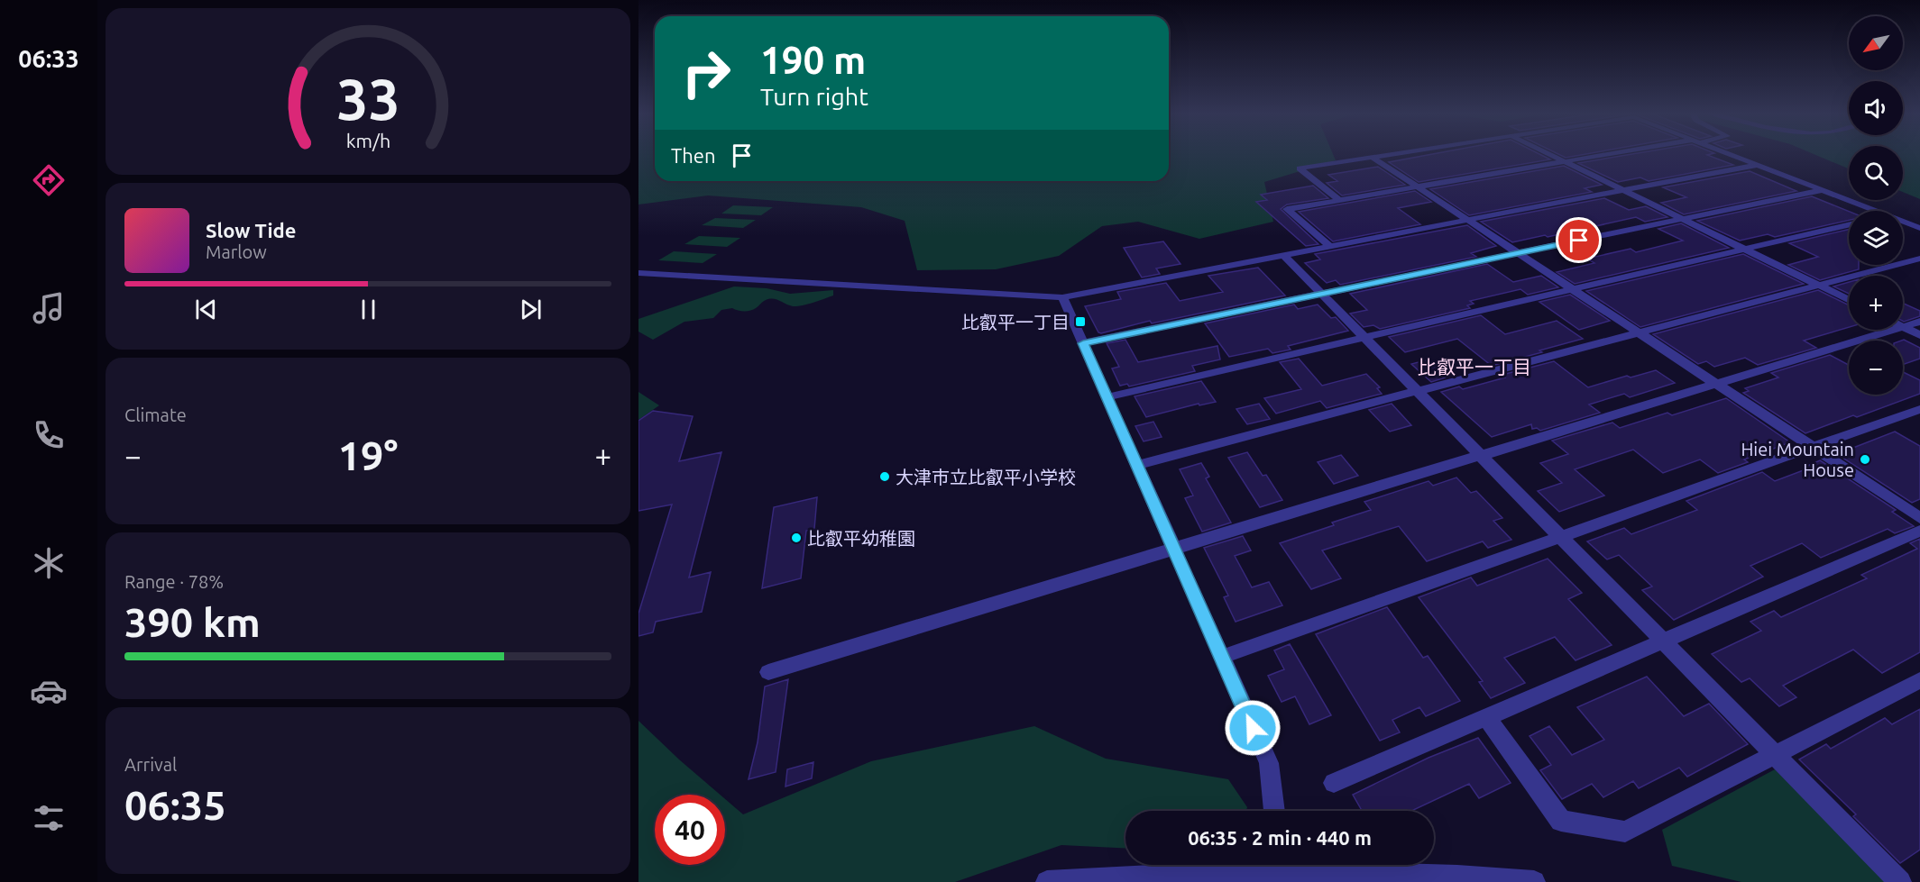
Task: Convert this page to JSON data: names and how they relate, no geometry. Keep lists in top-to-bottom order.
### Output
{
  "districts": ["比叡平一丁目"],
  "places": {
    "transit": ["比叡平一丁目"],
    "other": ["Hiei Mountain House", "大津市立比叡平小学校", "比叡平幼稚園"]
  },
  "north": "bottom left",
  "page": {
    "tabs": "06:33",
    "map_buttons": ["+", "−"],
    "turn": ["190 m", "Turn right"],
    "then": "Then",
    "song": ["Slow Tide", "Marlow"],
    "tile": [
      "Climate",
      ["Range · 78%", "390 km"],
      ["Arrival", "06:35"]
    ],
    "heat": ["−", "19°", "+"],
    "limit": "40",
    "trip": "06:35 · 2 min · 440 m",
    "gauge": ["33", "km/h"]
  }
}
